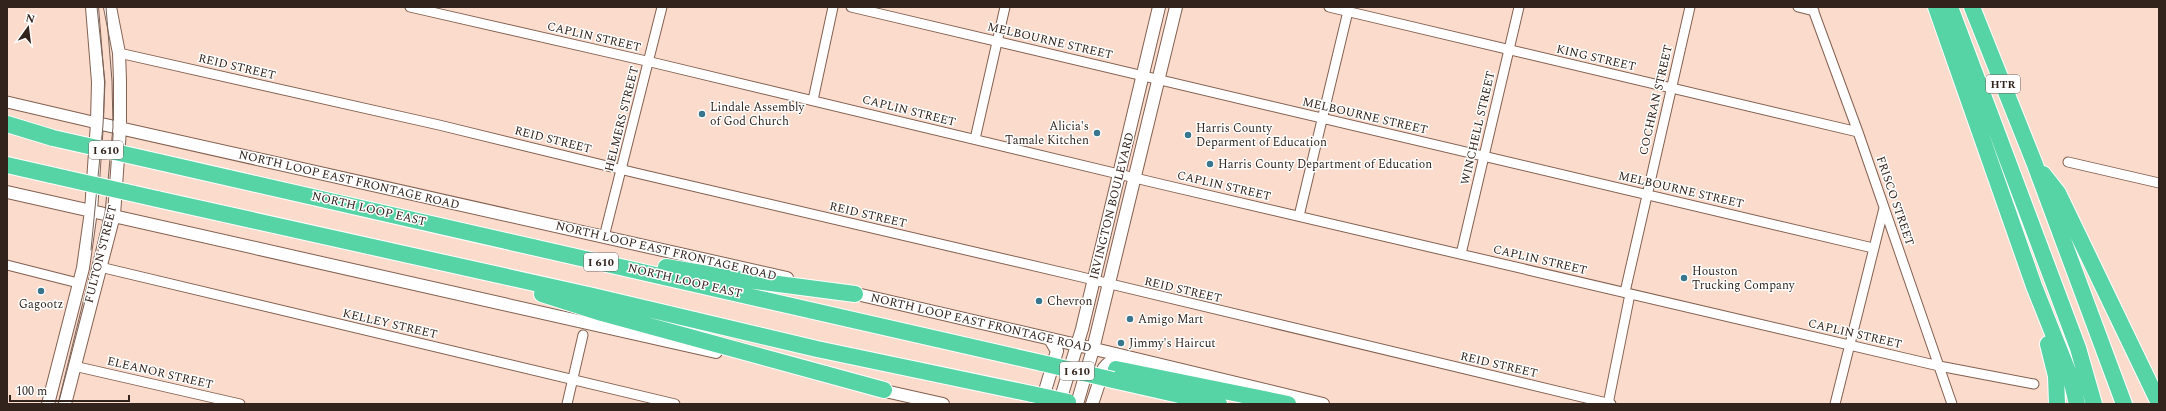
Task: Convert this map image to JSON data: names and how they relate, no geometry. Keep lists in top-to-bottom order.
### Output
{
  "streets": {
    "highway": ["HTR", "I 610", "NORTH LOOP EAST"],
    "main road": ["NORTH LOOP EAST FRONTAGE ROAD", "IRVINGTON BOULEVARD", "FULTON STREET"],
    "street": [
      "CAPLIN STREET",
      "MELBOURNE STREET",
      "KING STREET",
      "REID STREET",
      "COCHRAN STREET",
      "HELMERS STREET",
      "WINCHELL STREET",
      "FRISCO STREET",
      "KELLEY STREET",
      "ELEANOR STREET"
    ]
  },
  "crossings": [
    ["CAPLIN STREET", "COCHRAN STREET"],
    ["CAPLIN STREET", "HELMERS STREET"],
    ["CAPLIN STREET", "WINCHELL STREET"],
    ["CAPLIN STREET", "FRISCO STREET"],
    ["CAPLIN STREET", "IRVINGTON BOULEVARD"],
    ["MELBOURNE STREET", "COCHRAN STREET"],
    ["MELBOURNE STREET", "WINCHELL STREET"],
    ["MELBOURNE STREET", "IRVINGTON BOULEVARD"],
    ["KING STREET", "COCHRAN STREET"],
    ["KING STREET", "WINCHELL STREET"],
    ["KING STREET", "FRISCO STREET"],
    ["REID STREET", "COCHRAN STREET"],
    ["REID STREET", "HELMERS STREET"],
    ["REID STREET", "IRVINGTON BOULEVARD"],
    ["REID STREET", "FULTON STREET"],
    ["HELMERS STREET", "NORTH LOOP EAST FRONTAGE ROAD"],
    ["I 610", "NORTH LOOP EAST"],
    ["NORTH LOOP EAST FRONTAGE ROAD", "IRVINGTON BOULEVARD"],
    ["NORTH LOOP EAST FRONTAGE ROAD", "NORTH LOOP EAST"],
    ["NORTH LOOP EAST FRONTAGE ROAD", "FULTON STREET"],
    ["FULTON STREET", "KELLEY STREET"],
    ["FULTON STREET", "ELEANOR STREET"]
  ],
  "places": [
    "Lindale Assembly of God Church",
    "Alicia's Tamale Kitchen",
    "Harris County Deparment of Education",
    "Harris County Department of Education",
    "Houston Trucking Company",
    "Gagootz",
    "Chevron",
    "Amigo Mart",
    "Jimmy's Haircut"
  ],
  "scale_bar": "100 m",
  "north": "top"
}
